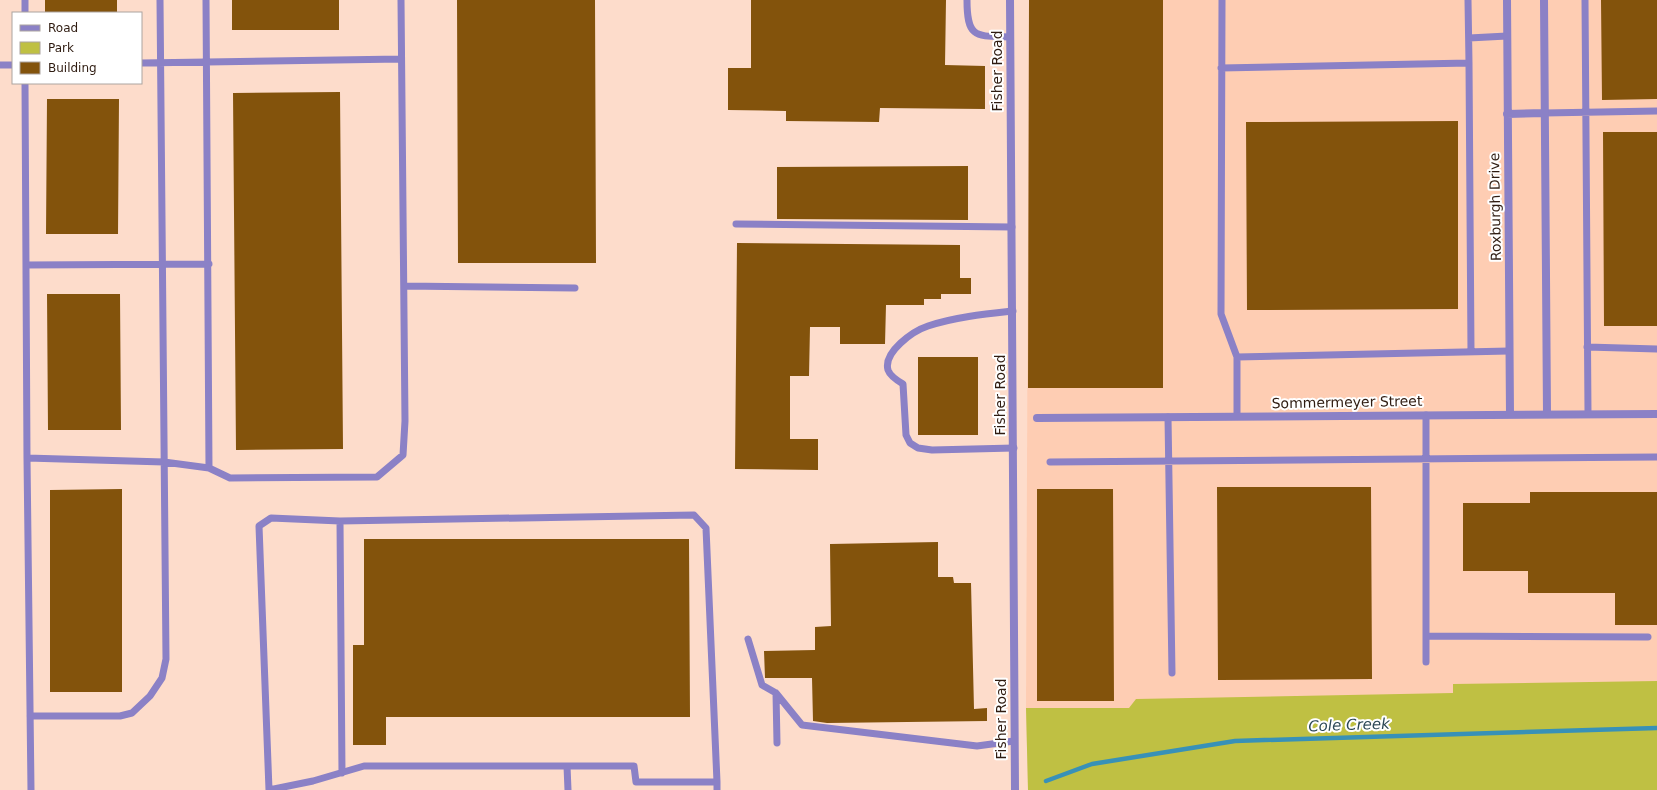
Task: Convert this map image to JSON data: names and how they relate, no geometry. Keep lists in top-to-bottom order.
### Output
{
  "streets": {
    "street": ["Fisher Road", "Roxburgh Drive", "Sommermeyer Street"]
  },
  "crossings": [
    ["Roxburgh Drive", "Sommermeyer Street"]
  ],
  "water": ["Cole Creek"],
  "legend": ["Road", "Park", "Building"]
}
